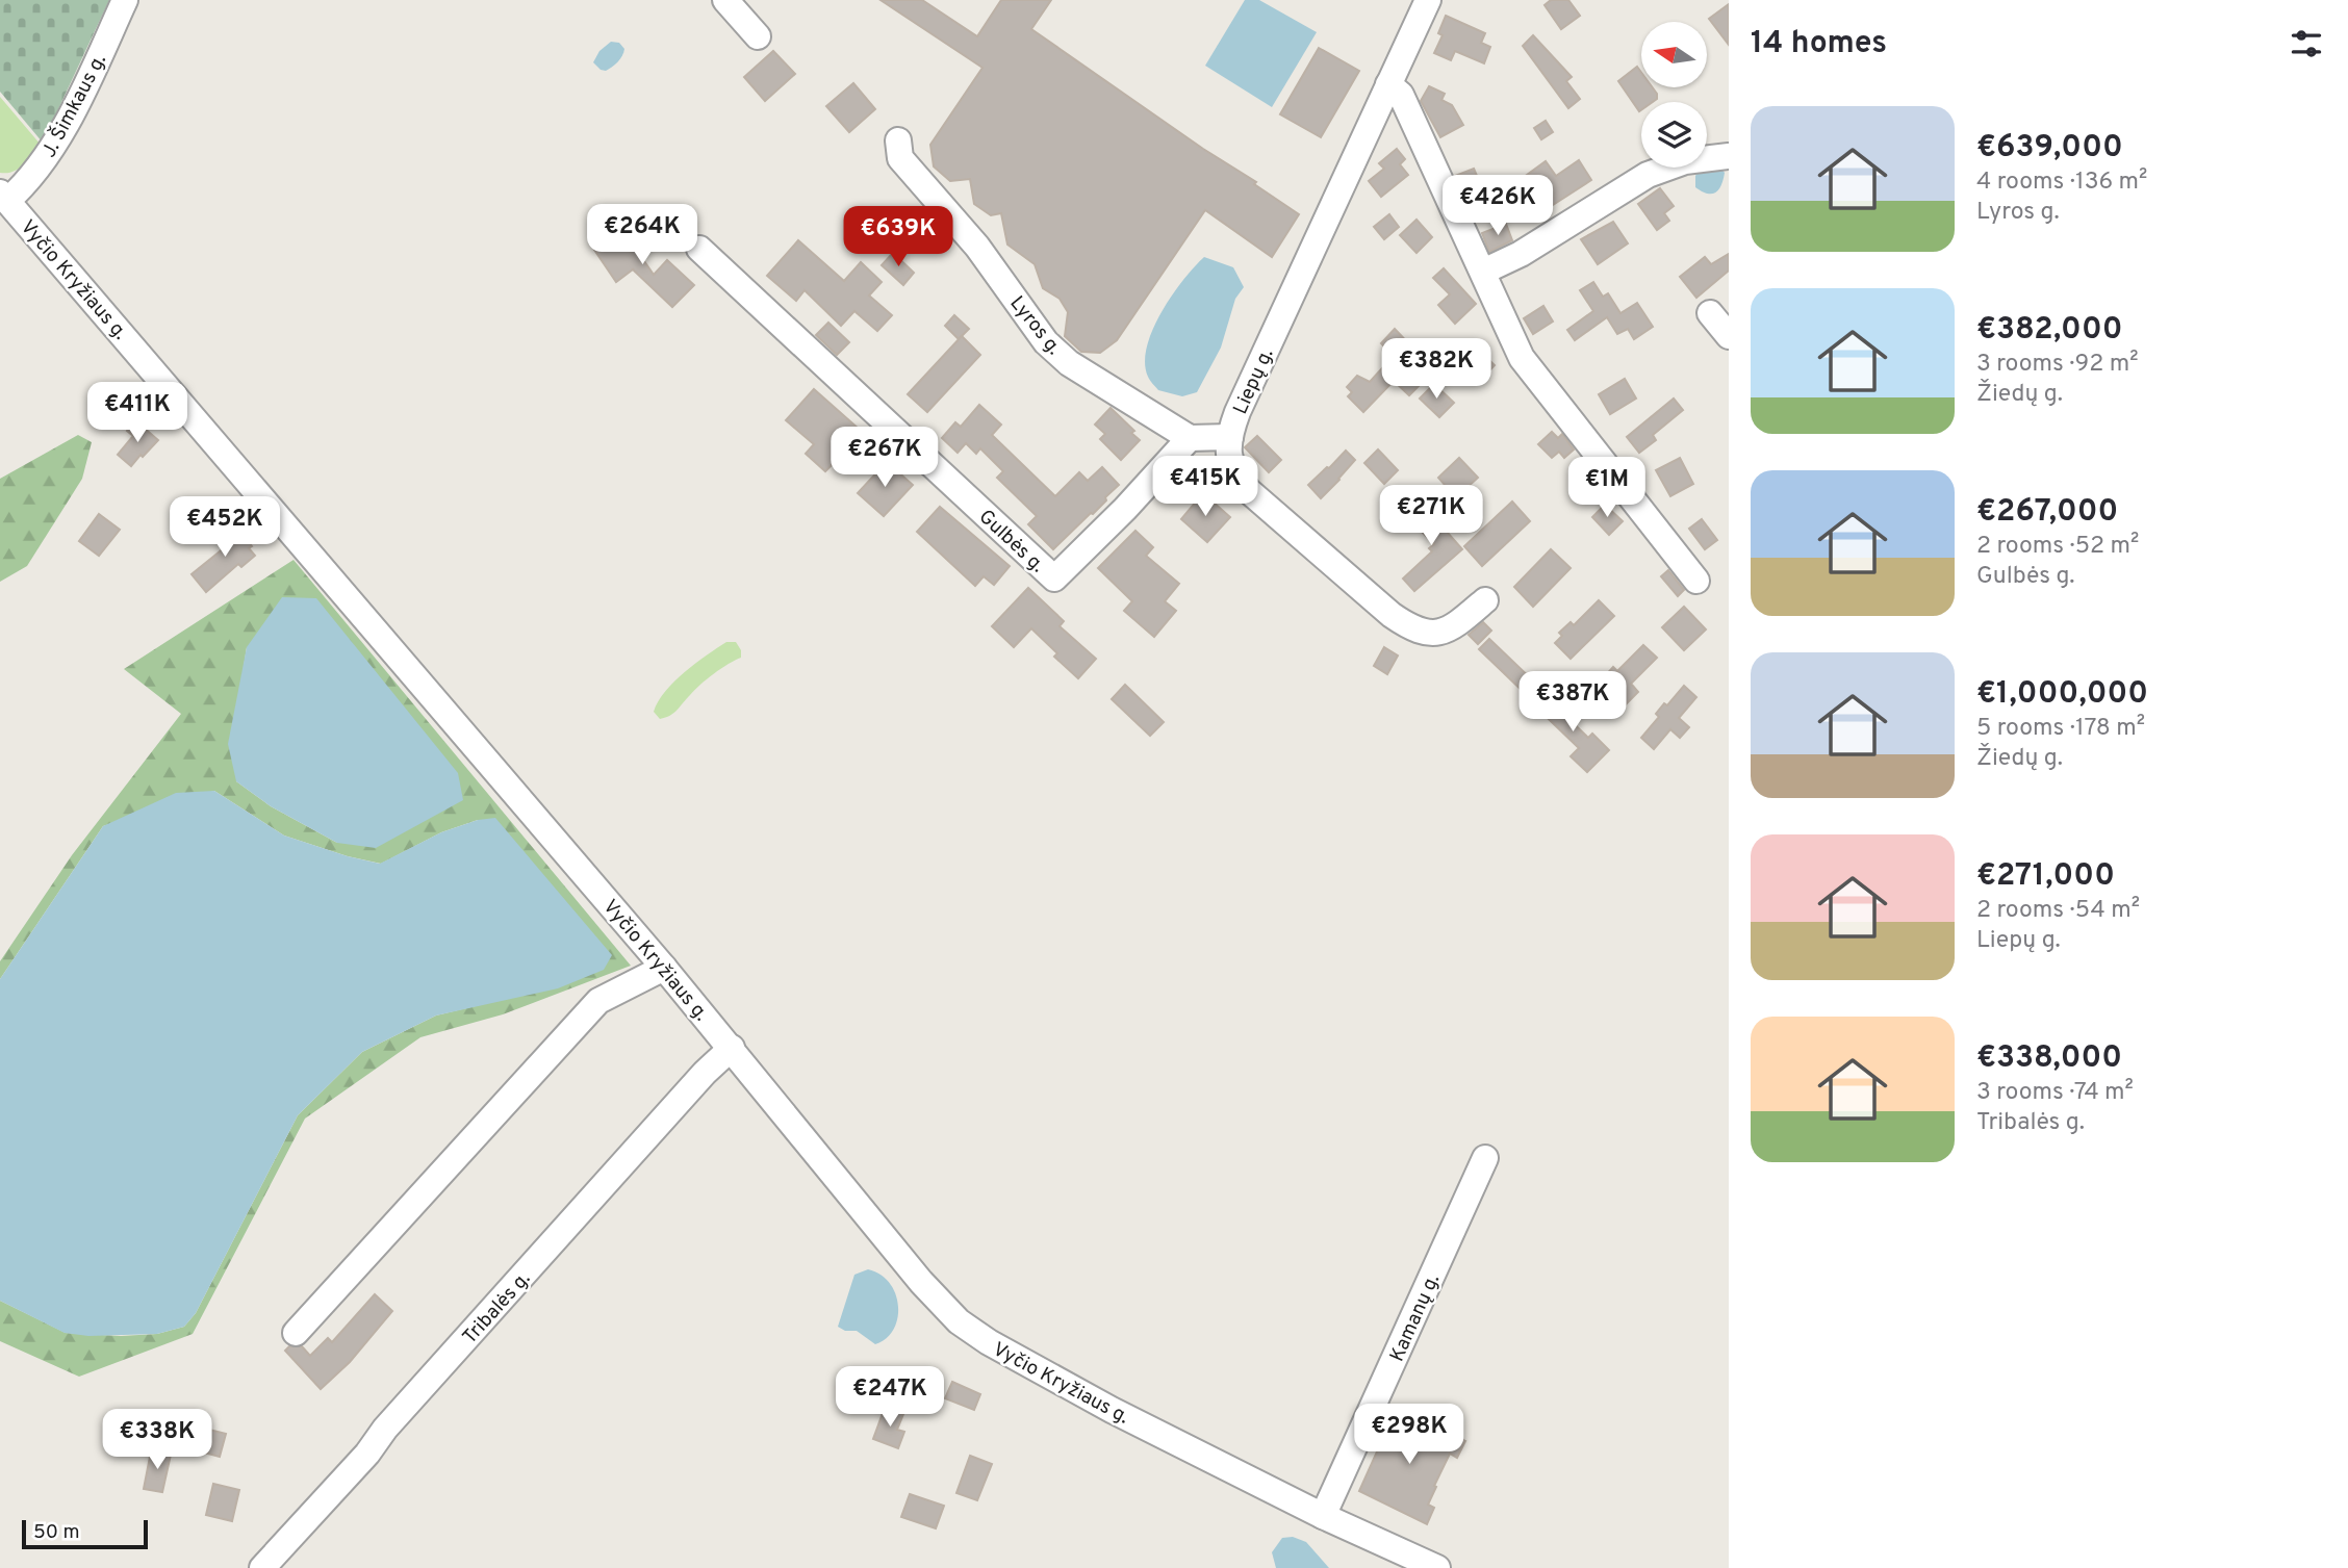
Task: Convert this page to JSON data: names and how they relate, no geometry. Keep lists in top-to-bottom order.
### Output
{
  "streets": {
    "street": [
      "J. Šimkaus g.",
      "Vyčio Kryžiaus g.",
      "Lyros g.",
      "Liepų g.",
      "Gulbės g.",
      "Tribalės g.",
      "Kamanų g."
    ]
  },
  "crossings": [
    ["J. Šimkaus g.", "Vyčio Kryžiaus g."],
    ["Vyčio Kryžiaus g.", "Tribalės g."],
    ["Vyčio Kryžiaus g.", "Kamanų g."],
    ["Lyros g.", "Gulbės g."]
  ],
  "scale_bar": "50 m",
  "north": "left",
  "page": {
    "heading": "14 homes",
    "list": [
      {
        "name": "€639,000",
        "note": "4 rooms · 136 m² · Lyros g."
      },
      {
        "name": "€382,000",
        "note": "3 rooms · 92 m² · Žiedų g."
      },
      {
        "name": "€267,000",
        "note": "2 rooms · 52 m² · Gulbės g."
      },
      {
        "name": "€1,000,000",
        "note": "5 rooms · 178 m² · Žiedų g."
      },
      {
        "name": "€271,000",
        "note": "2 rooms · 54 m² · Liepų g."
      },
      {
        "name": "€338,000",
        "note": "3 rooms · 74 m² · Tribalės g."
      }
    ],
    "price": [
      "€426K",
      "€264K",
      "€639K",
      "€382K",
      "€411K",
      "€267K",
      "€415K",
      "€1M",
      "€271K",
      "€452K",
      "€387K",
      "€247K",
      "€298K",
      "€338K"
    ],
    "scale": "50 m"
  }
}
